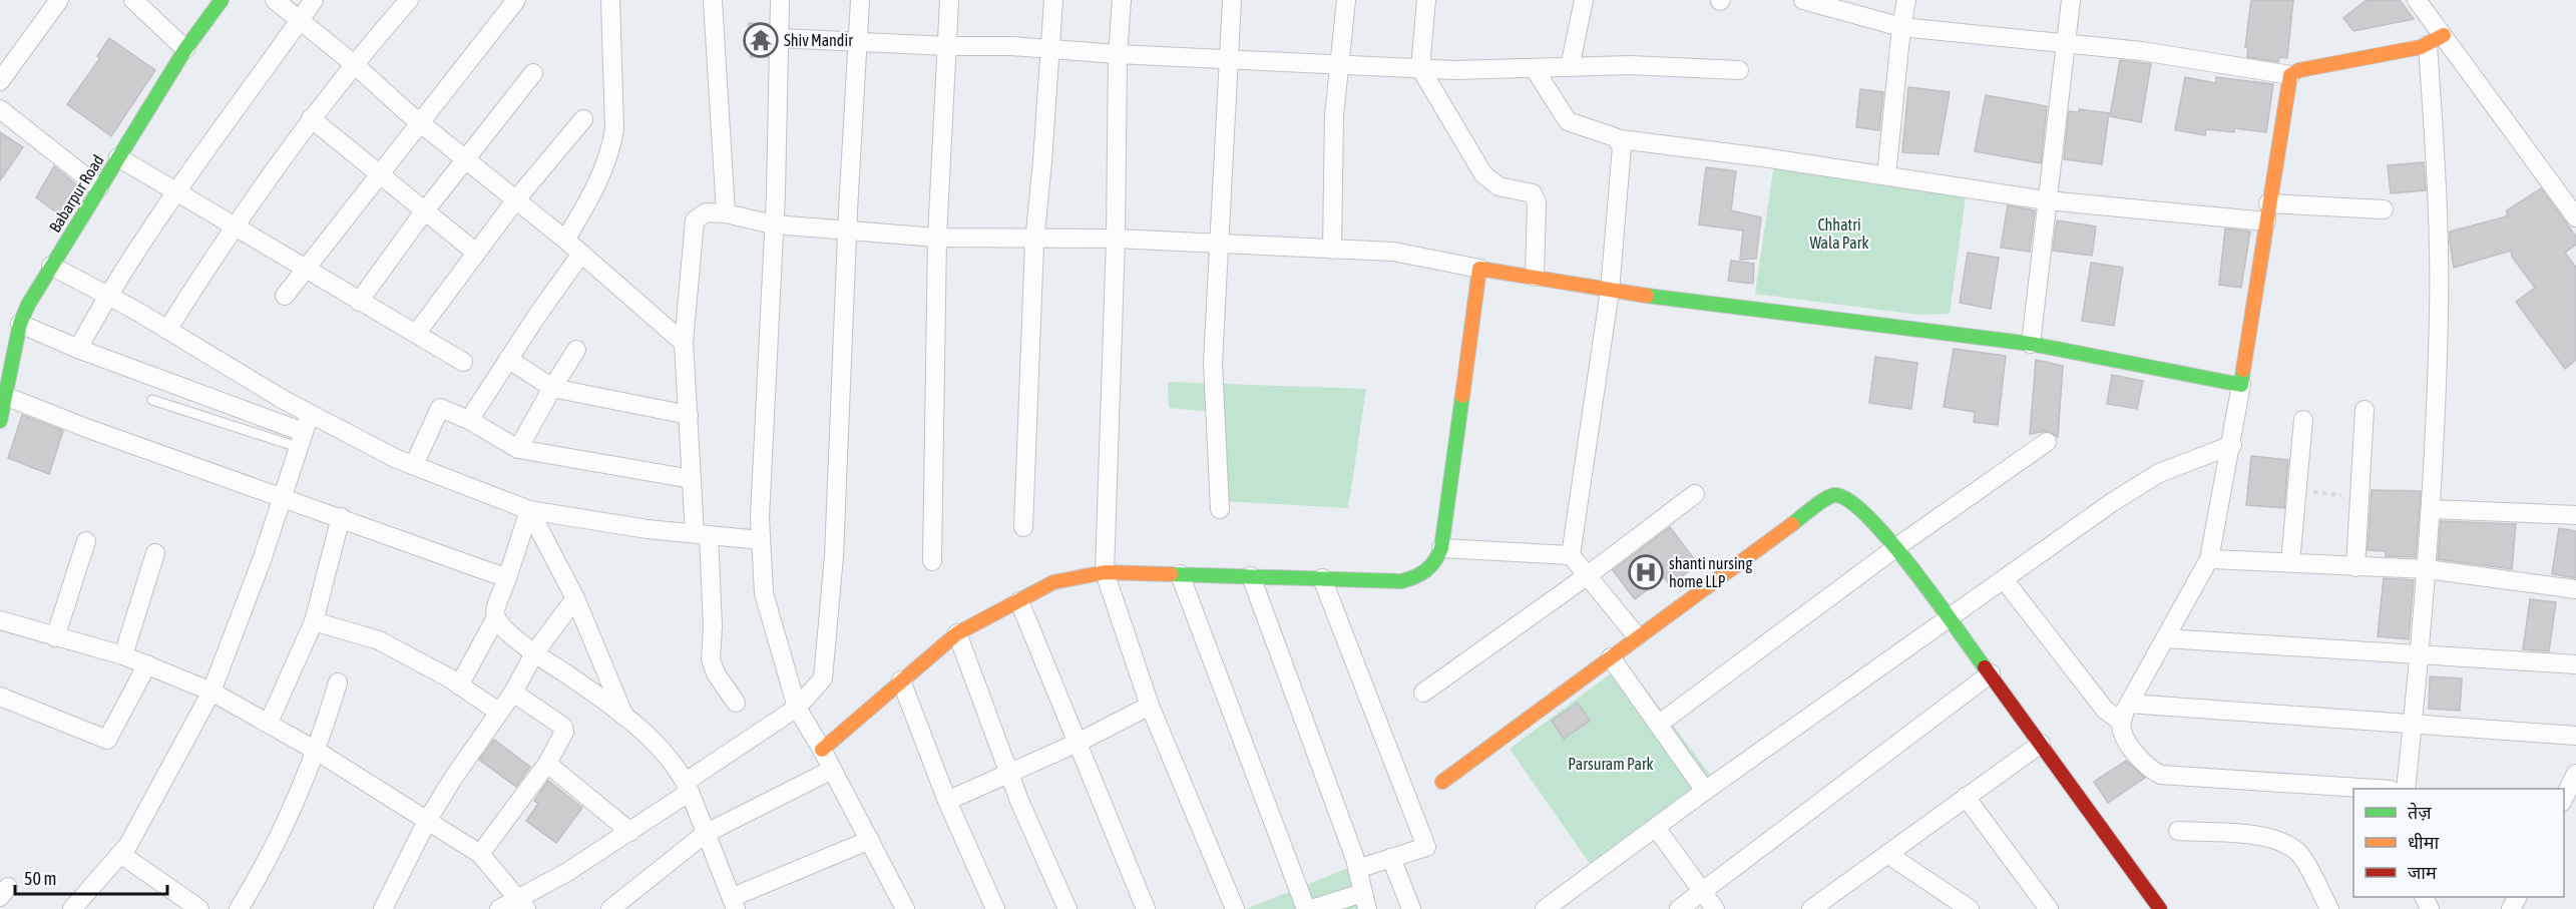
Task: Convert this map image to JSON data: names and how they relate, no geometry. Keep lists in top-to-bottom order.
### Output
{
  "streets": {
    "street": ["Babarpur Road"]
  },
  "parks": ["Chhatri Wala Park", "Parsuram Park"],
  "places": {
    "temple": ["Shiv Mandir"],
    "hospital": ["shanti nursing home LLP"]
  },
  "legend": ["तेज़", "धीमा", "जाम"],
  "scale_bar": "50 m"
}
